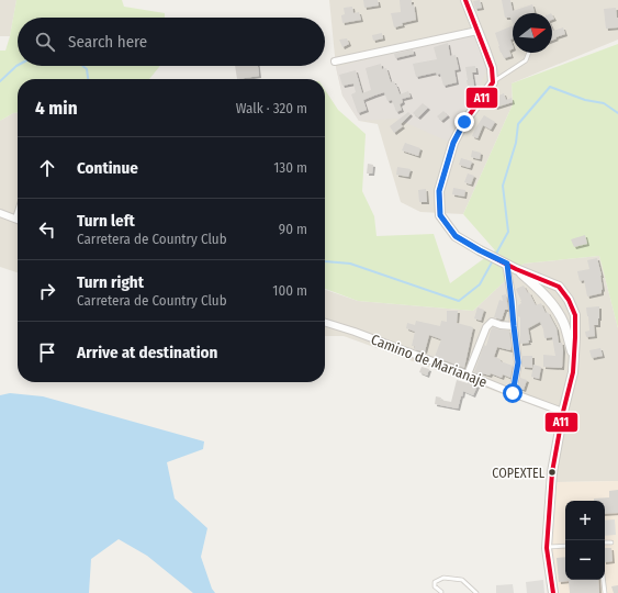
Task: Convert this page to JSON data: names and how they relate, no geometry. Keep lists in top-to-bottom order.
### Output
{
  "streets": {
    "street": ["Camino de Marianaje"]
  },
  "places": ["COPEXTEL"],
  "lines": ["transit line A11"],
  "north": "right",
  "page": {
    "search": "Search here",
    "heading": ["4 min", "Walk · 320 m"],
    "list": [
      ["Continue", "130 m"],
      ["Turn left", "Carretera de Country Club", "90 m"],
      ["Turn right", "Carretera de Country Club", "100 m"],
      "Arrive at destination"
    ],
    "map_buttons": ["+", "−"]
  }
}
